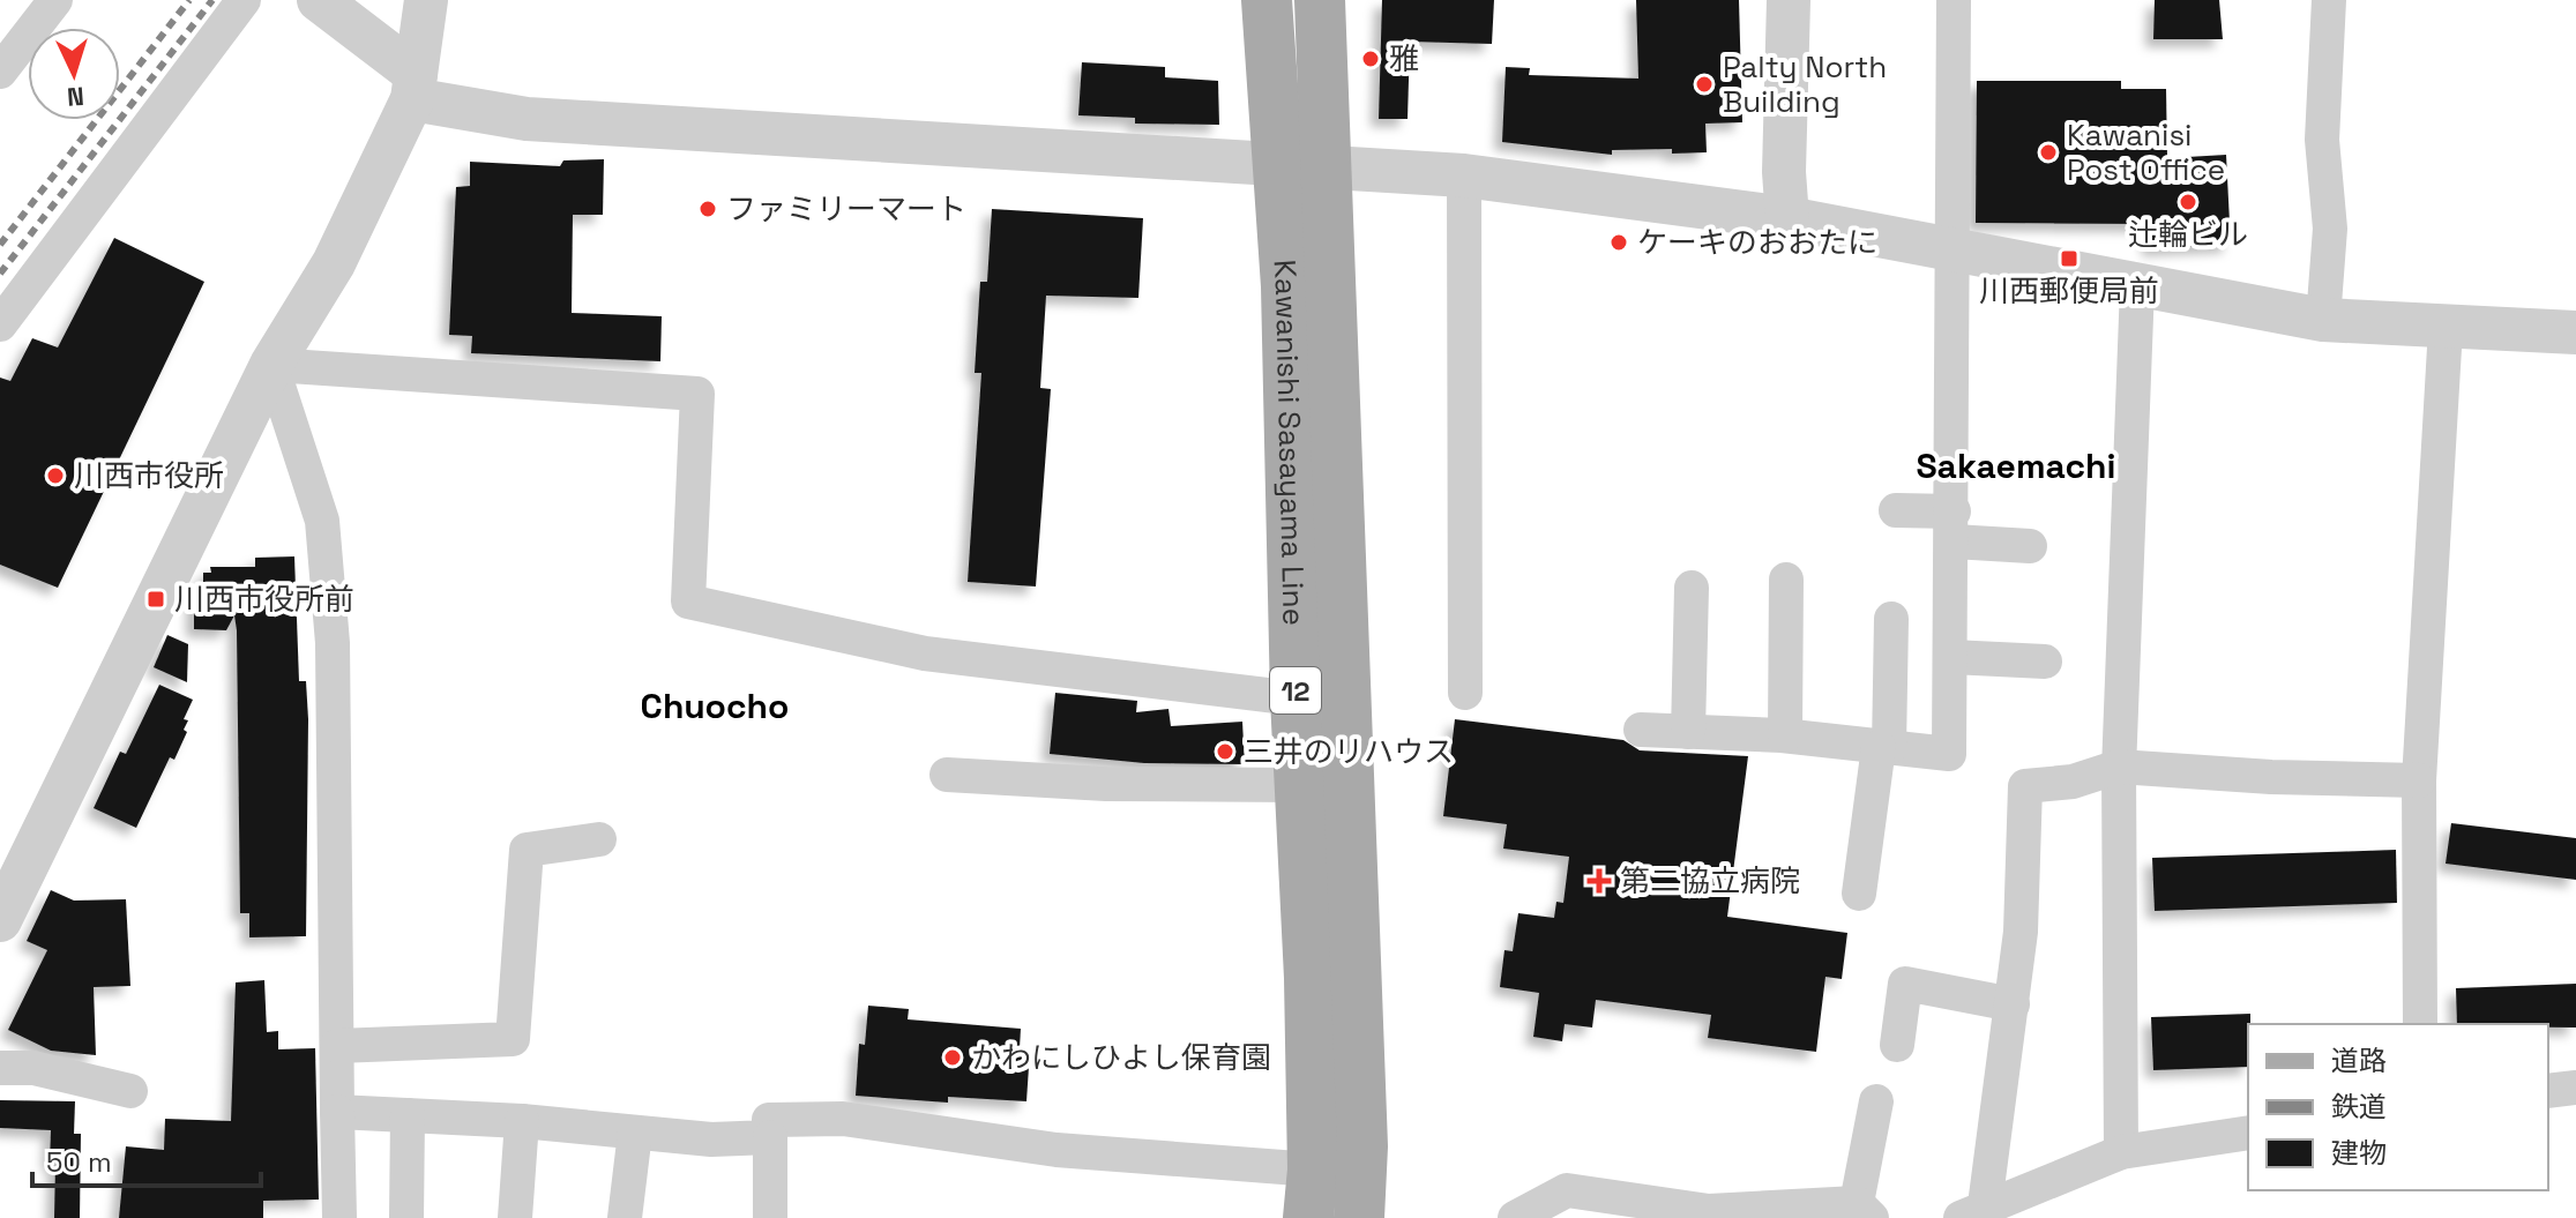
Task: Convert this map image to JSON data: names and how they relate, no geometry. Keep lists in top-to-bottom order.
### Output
{
  "streets": {
    "main road": ["Kawanishi Sasayama Line", "12"]
  },
  "districts": ["Sakaemachi", "Chuocho"],
  "places": {
    "other": [
      "雅",
      "Palty North Building",
      "Kawanisi Post Office",
      "辻輪ビル",
      "ファミリーマート",
      "ケーキのおおたに",
      "川西市役所",
      "三井のリハウス",
      "かわにしひよし保育園"
    ],
    "transit": ["川西郵便局前", "川西市役所前"],
    "health": ["第二協立病院"]
  },
  "legend": ["道路", "鉄道", "建物"],
  "scale_bar": "50 m",
  "north": "bottom"
}
